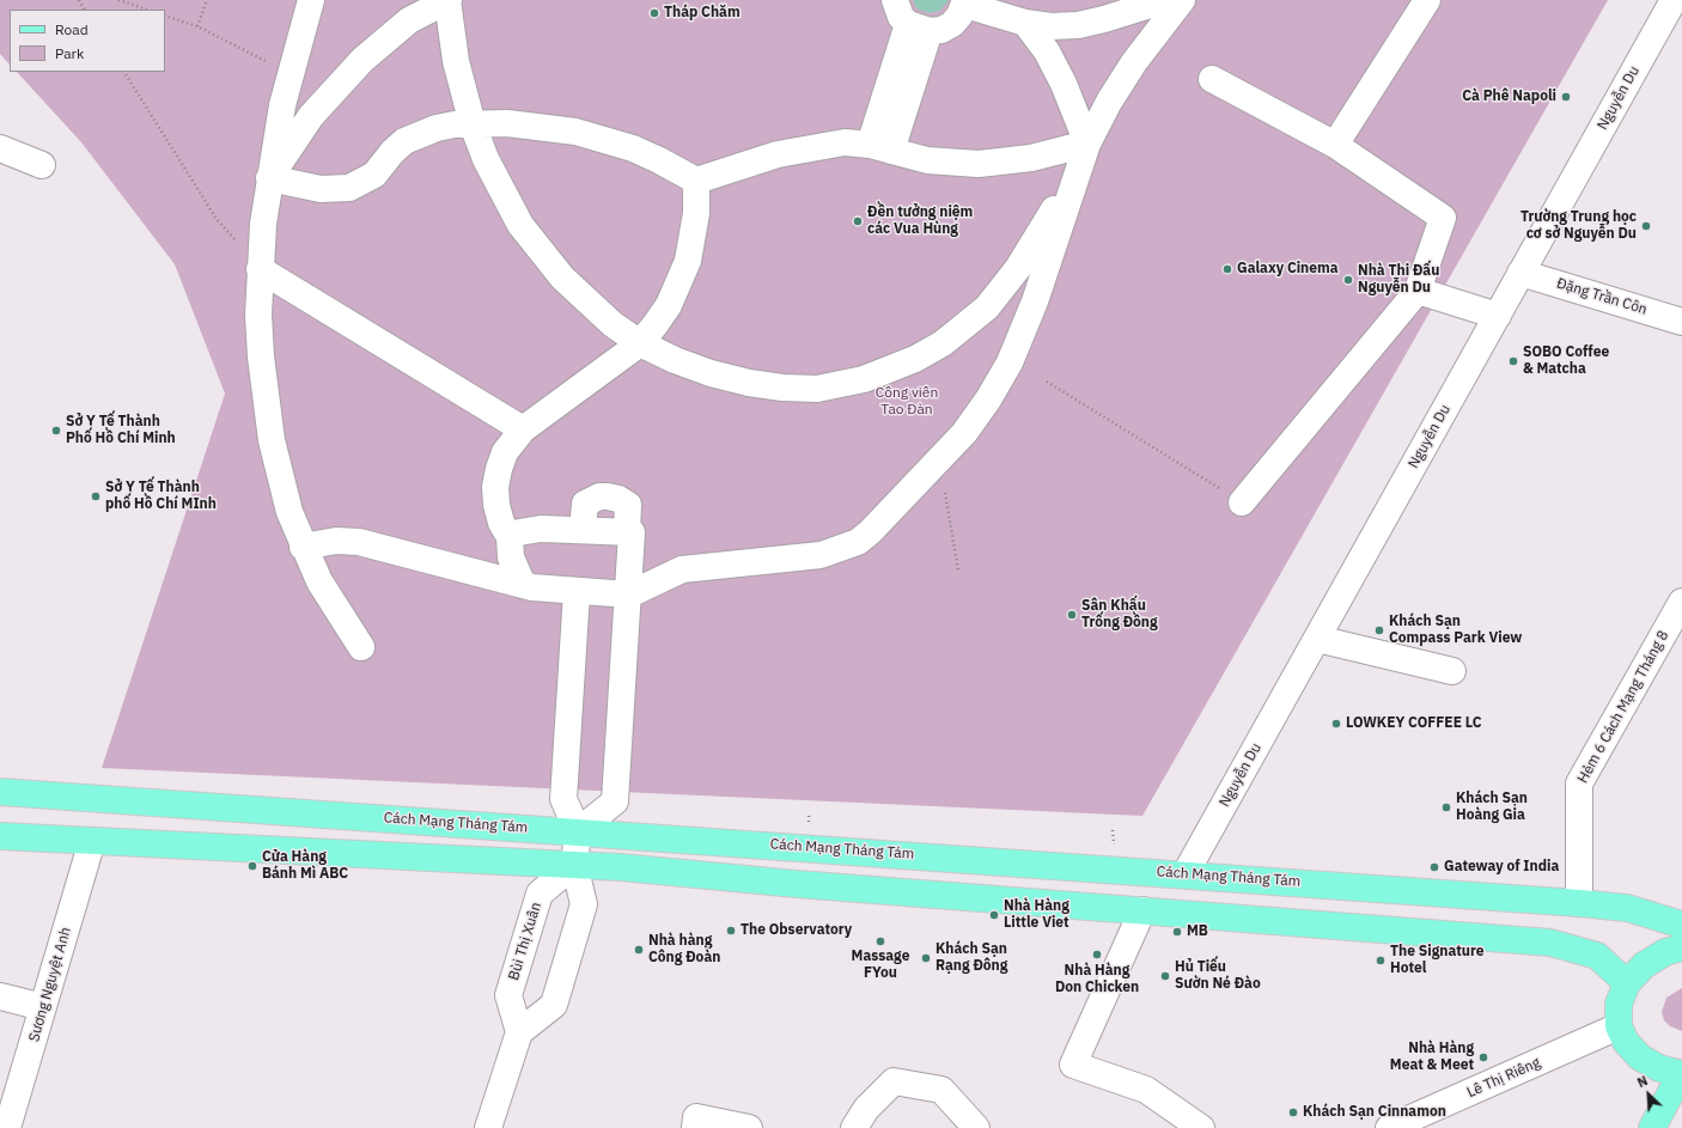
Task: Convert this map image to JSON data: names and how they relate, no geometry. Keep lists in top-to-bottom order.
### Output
{
  "streets": {
    "main road": ["Cách Mạng Tháng Tám"],
    "street": [
      "Nguyễn Du",
      "Đặng Trần Côn",
      "Hẻm 6 Cách Mạng Tháng 8",
      "Bùi Thị Xuân",
      "Sương Nguyệt Anh",
      "Lê Thị Riêng"
    ]
  },
  "crossings": [
    ["Nguyễn Du", "Đặng Trần Côn"],
    ["Nguyễn Du", "Cách Mạng Tháng Tám"],
    ["Hẻm 6 Cách Mạng Tháng 8", "Cách Mạng Tháng Tám"]
  ],
  "parks": ["Công viên Tao Đàn"],
  "places": [
    "Tháp Chăm",
    "Cà Phê Napoli",
    "Đền tưởng niệm các Vua Hùng",
    "Trường Trung học cơ sở Nguyễn Du",
    "Galaxy Cinema",
    "Nhà Thi Đấu Nguyễn Du",
    "SOBO Coffee & Matcha",
    "Sở Y Tế Thành Phố Hồ Chí Minh",
    "Sở Y Tế Thành phố Hồ Chí MInh",
    "Sân Khấu Trống Đồng",
    "Khách Sạn Compass Park View",
    "LOWKEY COFFEE LC",
    "Khách Sạn Hoàng Gia",
    "Cửa Hàng Bánh Mì ABC",
    "Gateway of India",
    "Nhà Hàng Little Viet",
    "The Observatory",
    "MB",
    "Massage FYou",
    "Nhà hàng Công Đoàn",
    "Nhà Hàng Don Chicken",
    "Khách Sạn Rạng Đông",
    "The Signature Hotel",
    "Hủ Tiếu Sườn Né Đào",
    "Nhà Hàng Meat & Meet",
    "Khách Sạn Cinnamon"
  ],
  "legend": ["Road", "Park"],
  "north": "top left"
}
